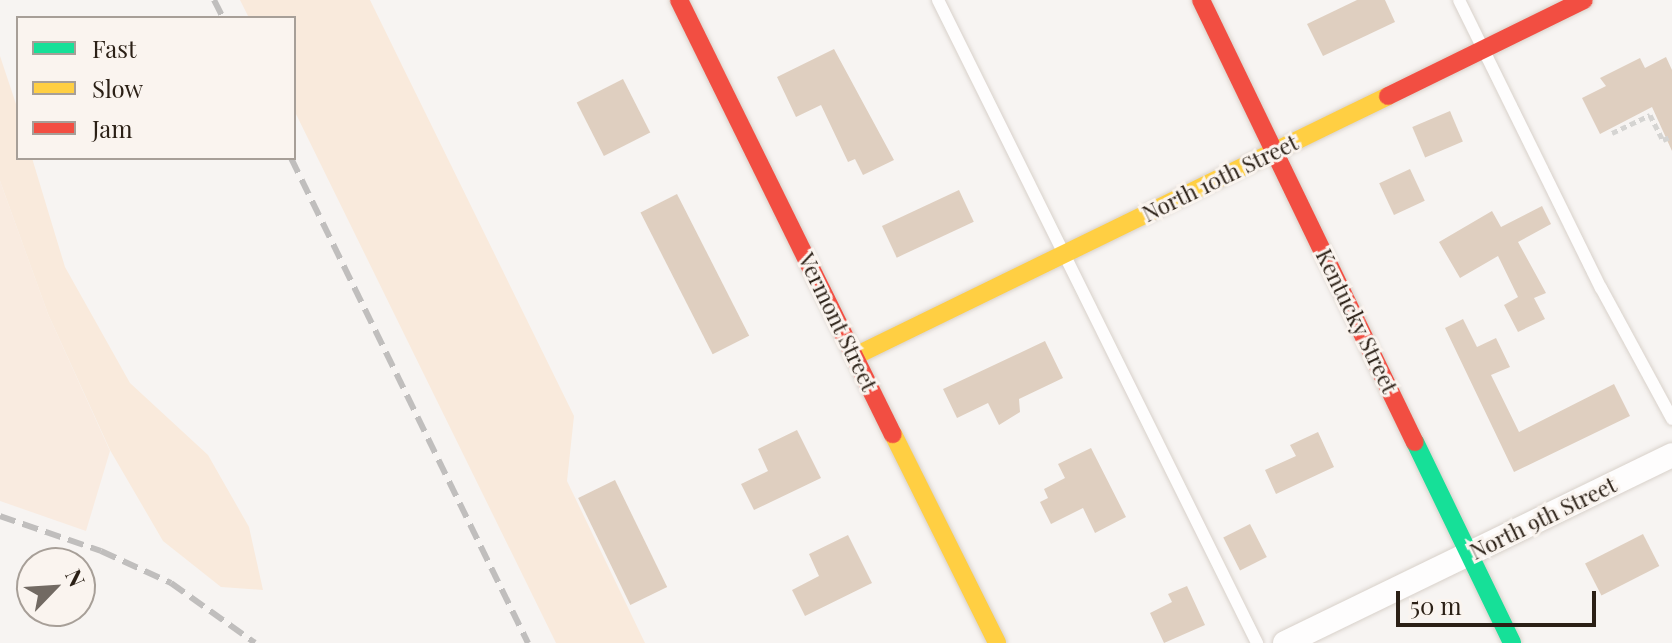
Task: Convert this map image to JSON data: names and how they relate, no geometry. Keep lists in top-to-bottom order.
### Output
{
  "streets": {
    "street": [
      "North 10th Street",
      "Kentucky Street",
      "Vermont Street",
      "North 9th Street"
    ]
  },
  "crossings": [
    ["North 10th Street", "Kentucky Street"],
    ["North 10th Street", "Vermont Street"],
    ["Kentucky Street", "North 9th Street"]
  ],
  "legend": ["Fast", "Slow", "Jam"],
  "scale_bar": "50 m",
  "north": "top right"
}
